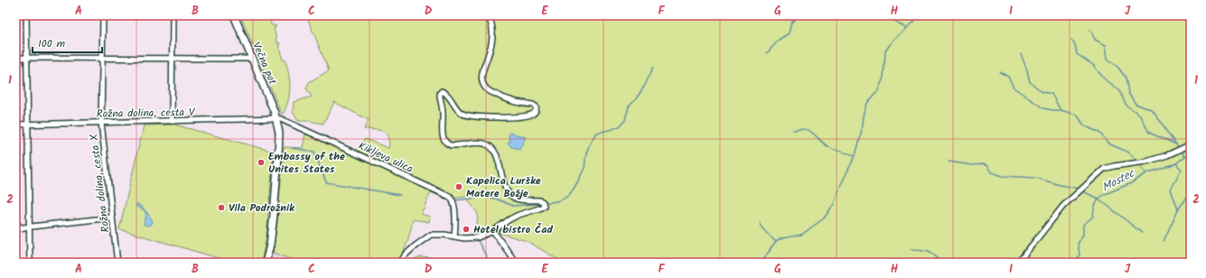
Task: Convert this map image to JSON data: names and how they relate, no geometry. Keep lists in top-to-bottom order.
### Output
{
  "streets": {
    "main road": ["Večna pot"],
    "street": ["Rožna dolina, cesta V", "Kikljeva ulica", "Rožna dolina, cesta X"]
  },
  "crossings": [
    ["Večna pot", "Rožna dolina, cesta V"],
    ["Večna pot", "Kikljeva ulica"],
    ["Rožna dolina, cesta V", "Kikljeva ulica"],
    ["Rožna dolina, cesta V", "Rožna dolina, cesta X"]
  ],
  "water": ["Mostec"],
  "places": [
    "Embassy of the Unites States",
    "Kapelica Lurške Matere Božje",
    "Vila Podrožnik",
    "Hotel bistro Čad"
  ],
  "scale_bar": "100 m",
  "grid": {
    "columns": [
      "A",
      "B",
      "C",
      "D",
      "E",
      "F",
      "G",
      "H",
      "I",
      "J"
    ],
    "rows": ["1", "2"]
  }
}
